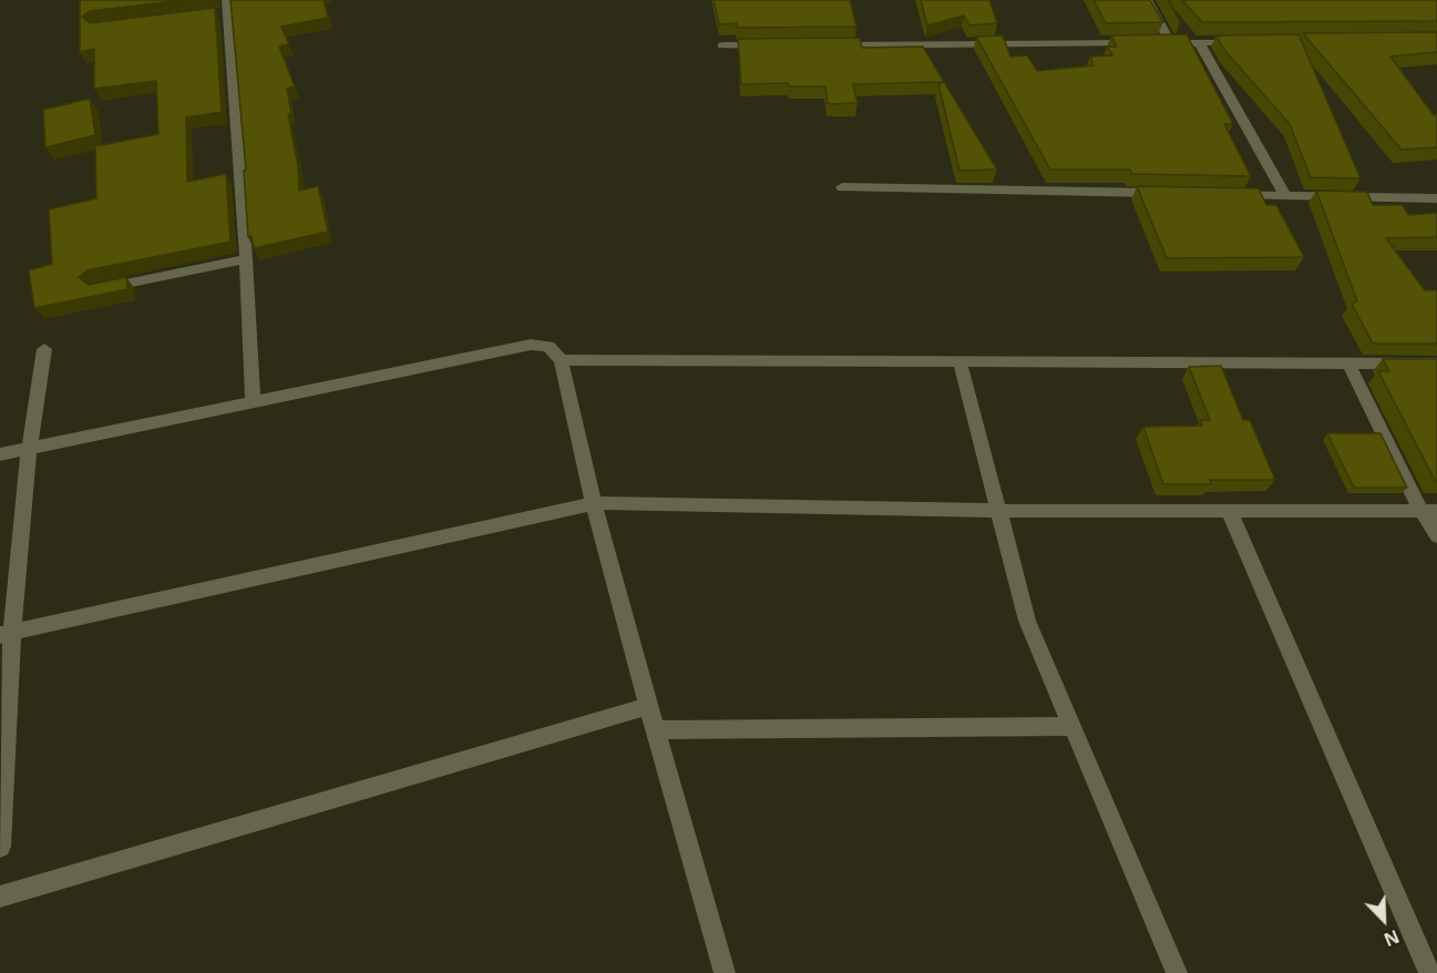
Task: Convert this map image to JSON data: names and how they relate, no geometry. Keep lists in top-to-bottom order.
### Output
{
  "north": "bottom right"
}
